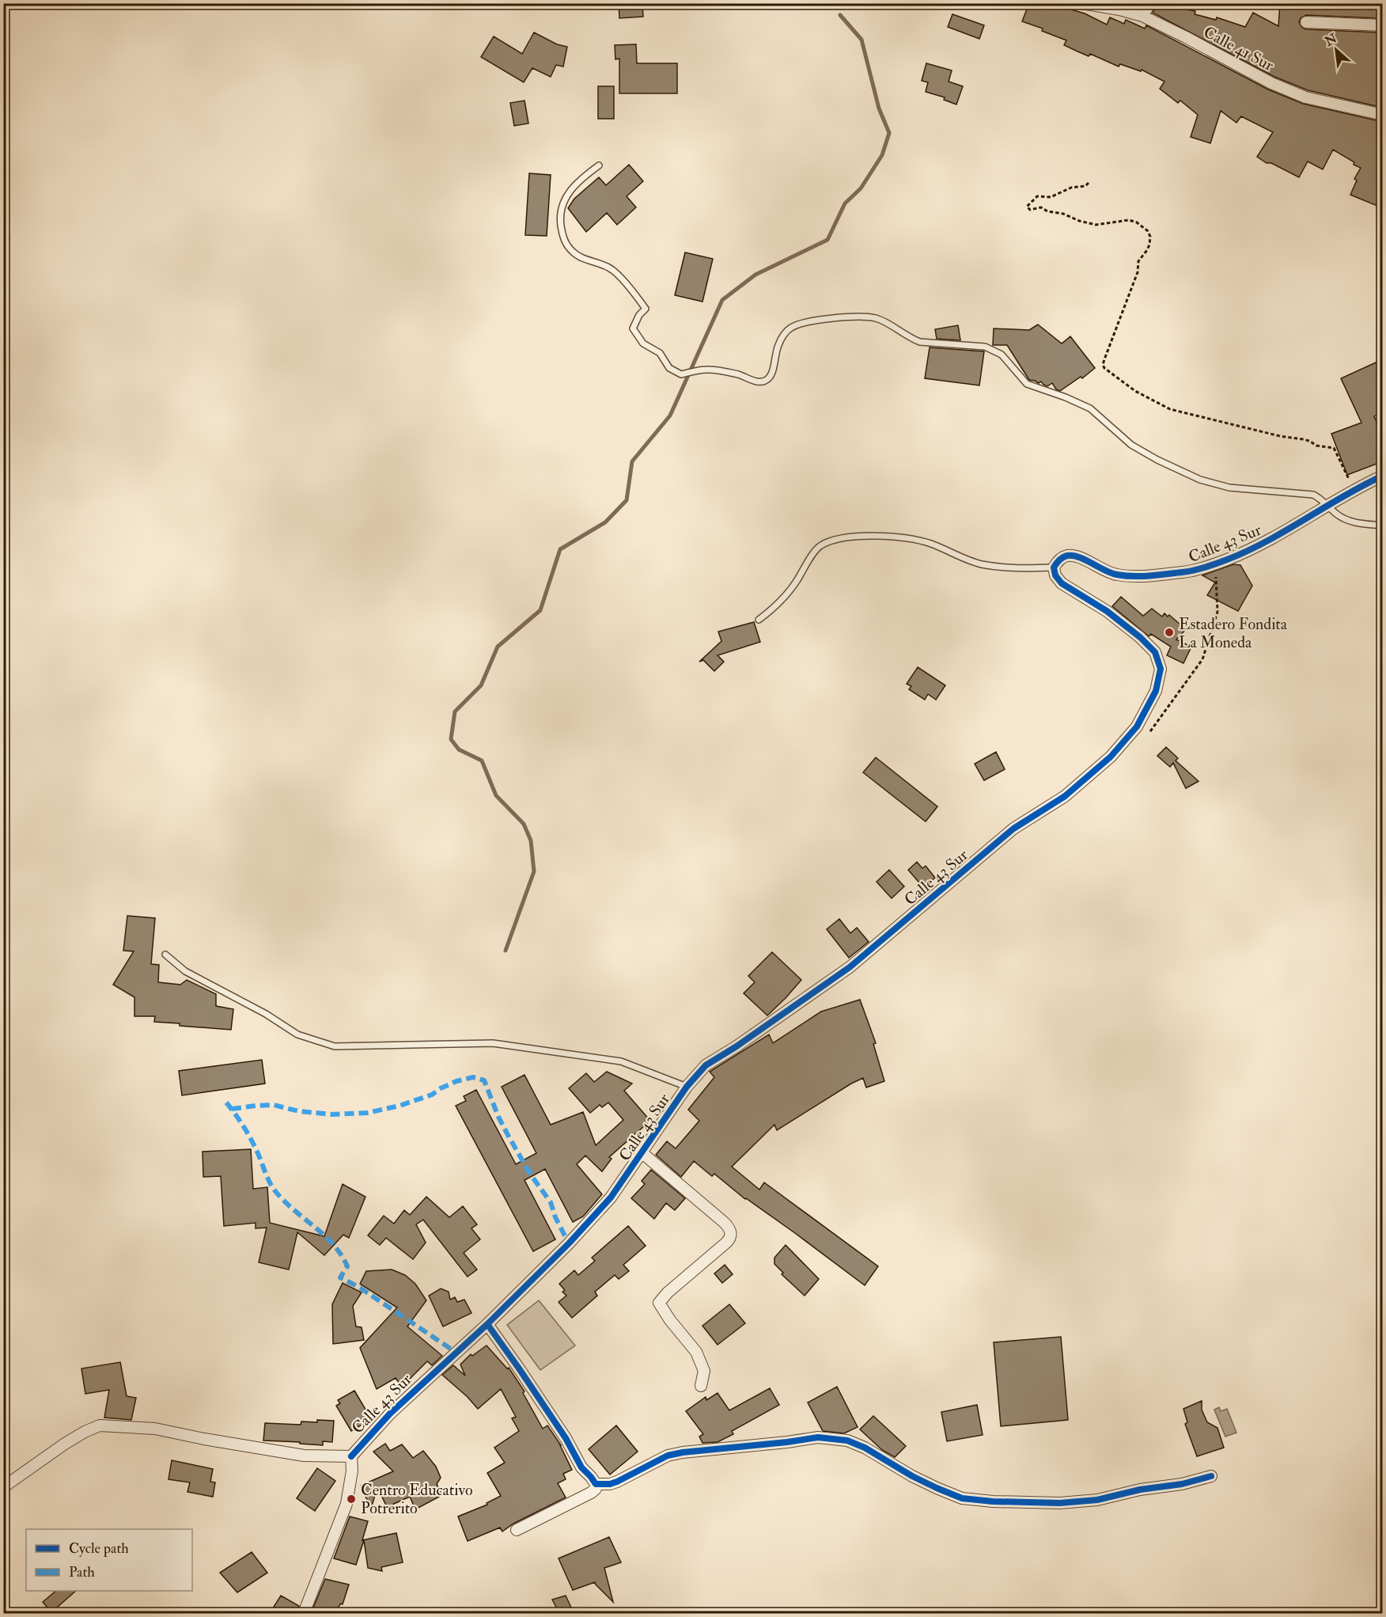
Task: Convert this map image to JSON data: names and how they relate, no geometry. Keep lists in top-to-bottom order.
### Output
{
  "streets": {
    "street": ["Calle 41 Sur", "Calle 43 Sur"]
  },
  "places": ["Estadero Fondita La Moneda", "Centro Educativo Potrerito"],
  "legend": ["Cycle path", "Path"],
  "north": "top left"
}
